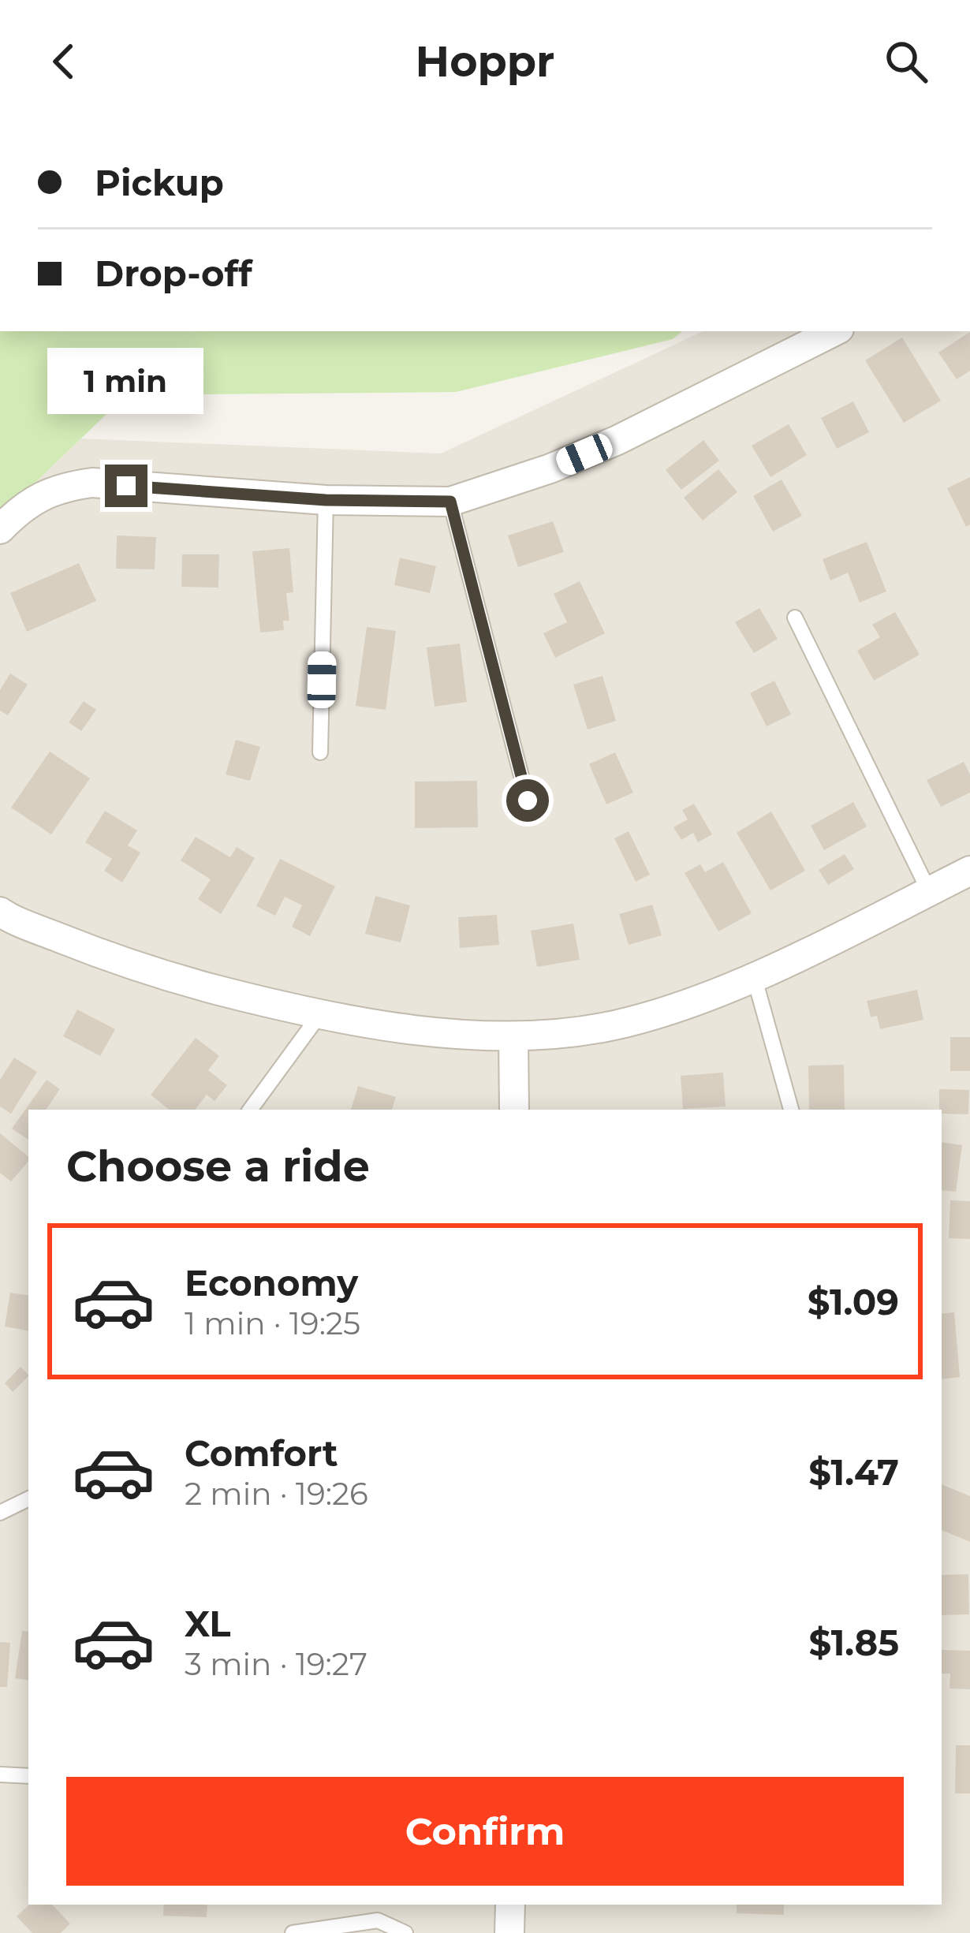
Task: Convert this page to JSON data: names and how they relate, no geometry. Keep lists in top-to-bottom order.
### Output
{
  "page": {
    "header": "Hoppr",
    "banner": ["Pickup", "Drop-off"],
    "bubble": "1 min",
    "heading": "Choose a ride",
    "list": [
      {
        "name": "Economy",
        "note": "1 min · 19:25",
        "value": "$1.09"
      },
      {
        "name": "Comfort",
        "note": "2 min · 19:26",
        "value": "$1.47"
      },
      {
        "name": "XL",
        "note": "3 min · 19:27",
        "value": "$1.85"
      }
    ],
    "buttons": "Confirm"
  }
}
